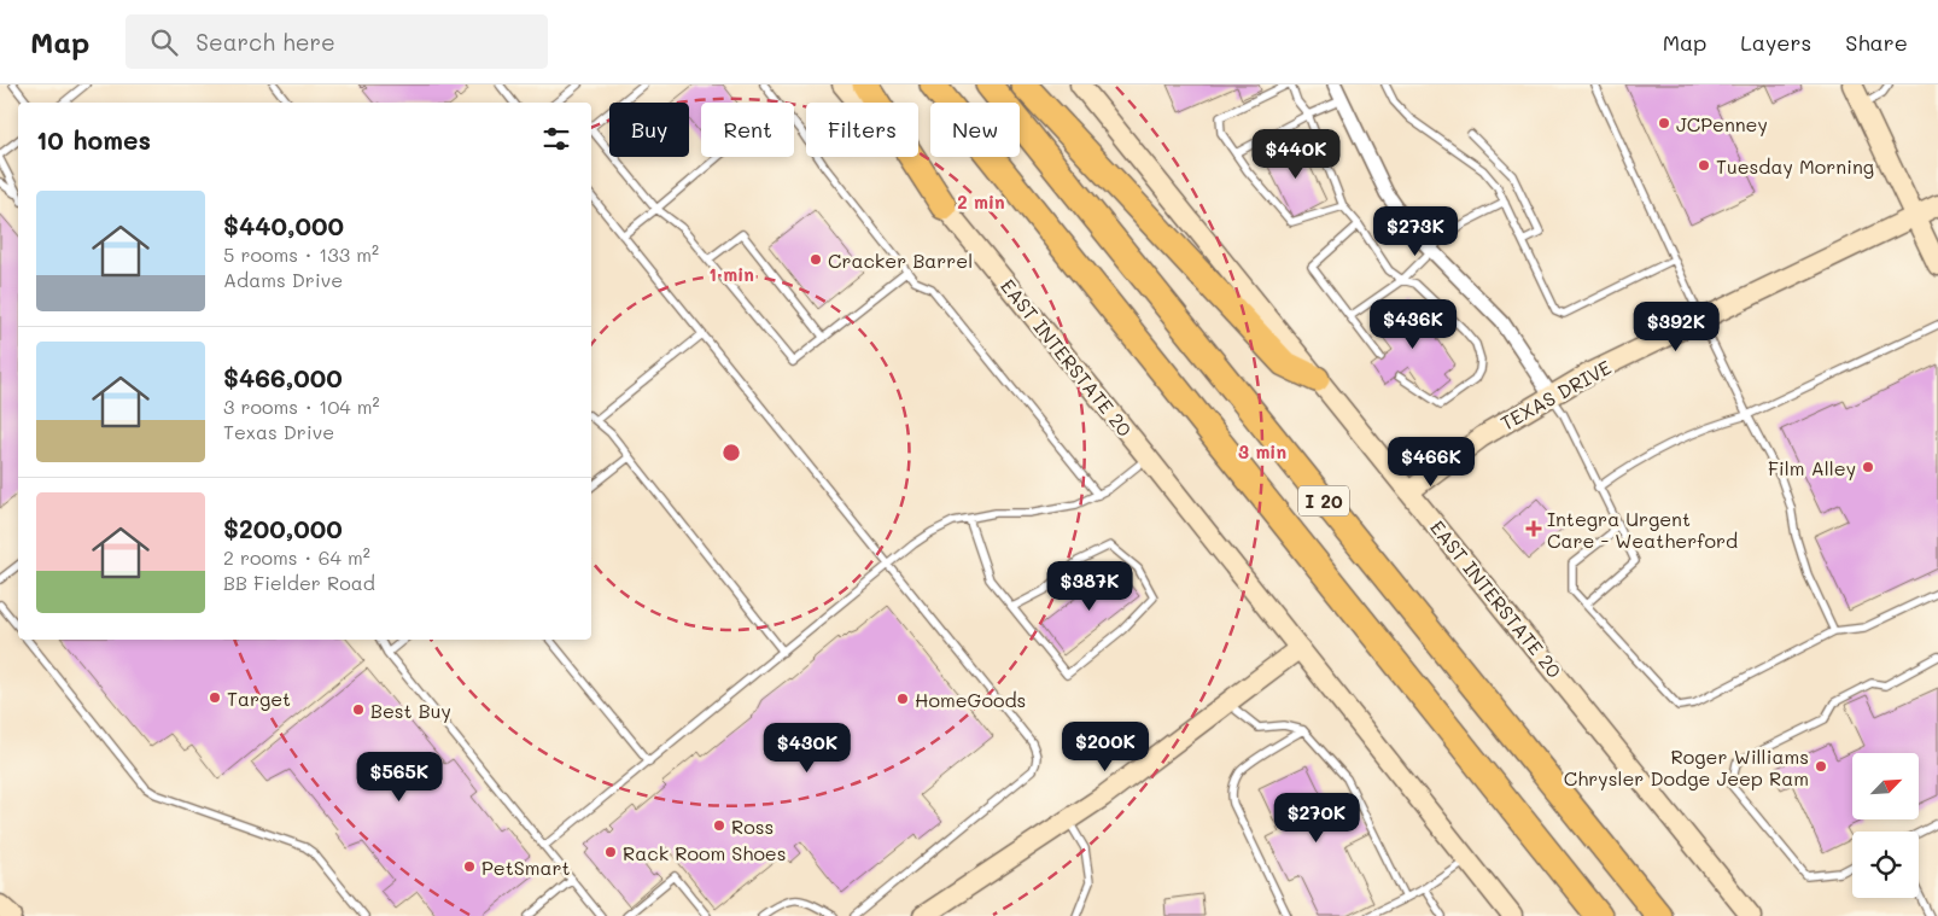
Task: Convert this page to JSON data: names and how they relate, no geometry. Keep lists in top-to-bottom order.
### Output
{
  "streets": {
    "highway": ["I 20"],
    "main road": ["EAST INTERSTATE 20", "TEXAS DRIVE"]
  },
  "crossings": [
    ["EAST INTERSTATE 20", "TEXAS DRIVE"]
  ],
  "places": {
    "other": [
      "JCPenney",
      "Tuesday Morning",
      "Cracker Barrel",
      "Film Alley",
      "Target",
      "HomeGoods",
      "Best Buy",
      "Roger Williams Chrysler Dodge Jeep Ram",
      "Ross",
      "Rack Room Shoes",
      "PetSmart"
    ],
    "health": ["Integra Urgent Care - Weatherford"]
  },
  "north": "top right",
  "page": {
    "header": "Map",
    "search": "Search here",
    "nav": ["Map", "Layers", "Share"],
    "chip": [
      "Buy",
      "Rent",
      "Filters",
      "New"
    ],
    "heading": "10 homes",
    "price": [
      "$440K",
      "$273K",
      "$436K",
      "$392K",
      "$466K",
      "$387K",
      "$200K",
      "$430K",
      "$565K",
      "$270K"
    ],
    "list": [
      {
        "name": "$440,000",
        "note": "5 rooms · 133 m² · Adams Drive"
      },
      {
        "name": "$466,000",
        "note": "3 rooms · 104 m² · Texas Drive"
      },
      {
        "name": "$200,000",
        "note": "2 rooms · 64 m² · BB Fielder Road"
      }
    ]
  },
  "rings": ["2 min", "1 min", "3 min"]
}
